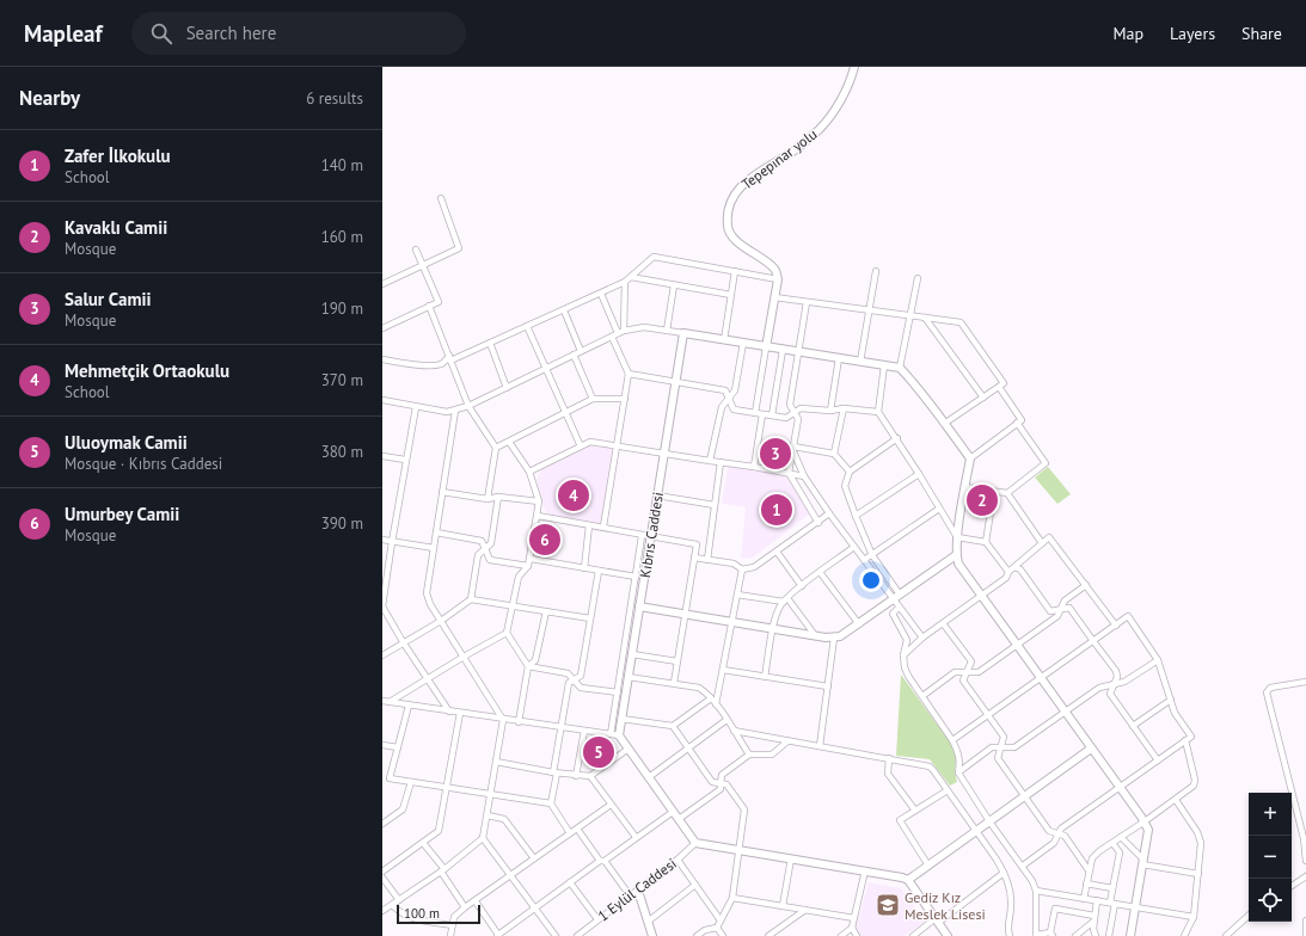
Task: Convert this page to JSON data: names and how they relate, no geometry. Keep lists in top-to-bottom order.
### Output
{
  "streets": {
    "street": ["Tepepınar yolu", "Kıbrıs Caddesi", "1 Eylül Caddesi"]
  },
  "places": {
    "school or university": ["Gediz Kız Meslek Lisesi"]
  },
  "scale_bar": "100 m",
  "page": {
    "header": "Mapleaf",
    "search": "Search here",
    "nav": ["Map", "Layers", "Share"],
    "heading": ["Nearby", "6 results"],
    "list": [
      {
        "mark": "1",
        "name": "Zafer İlkokulu",
        "note": "School",
        "value": "140 m"
      },
      {
        "mark": "2",
        "name": "Kavaklı Camii",
        "note": "Mosque",
        "value": "160 m"
      },
      {
        "mark": "3",
        "name": "Salur Camii",
        "note": "Mosque",
        "value": "190 m"
      },
      {
        "mark": "4",
        "name": "Mehmetçik Ortaokulu",
        "note": "School",
        "value": "370 m"
      },
      {
        "mark": "5",
        "name": "Uluoymak Camii",
        "note": "Mosque · Kıbrıs Caddesi",
        "value": "380 m"
      },
      {
        "mark": "6",
        "name": "Umurbey Camii",
        "note": "Mosque",
        "value": "390 m"
      }
    ],
    "pins": [
      "3",
      "4",
      "2",
      "1",
      "6",
      "5"
    ],
    "map_buttons": ["+", "−"],
    "scale": "100 m"
  }
}
